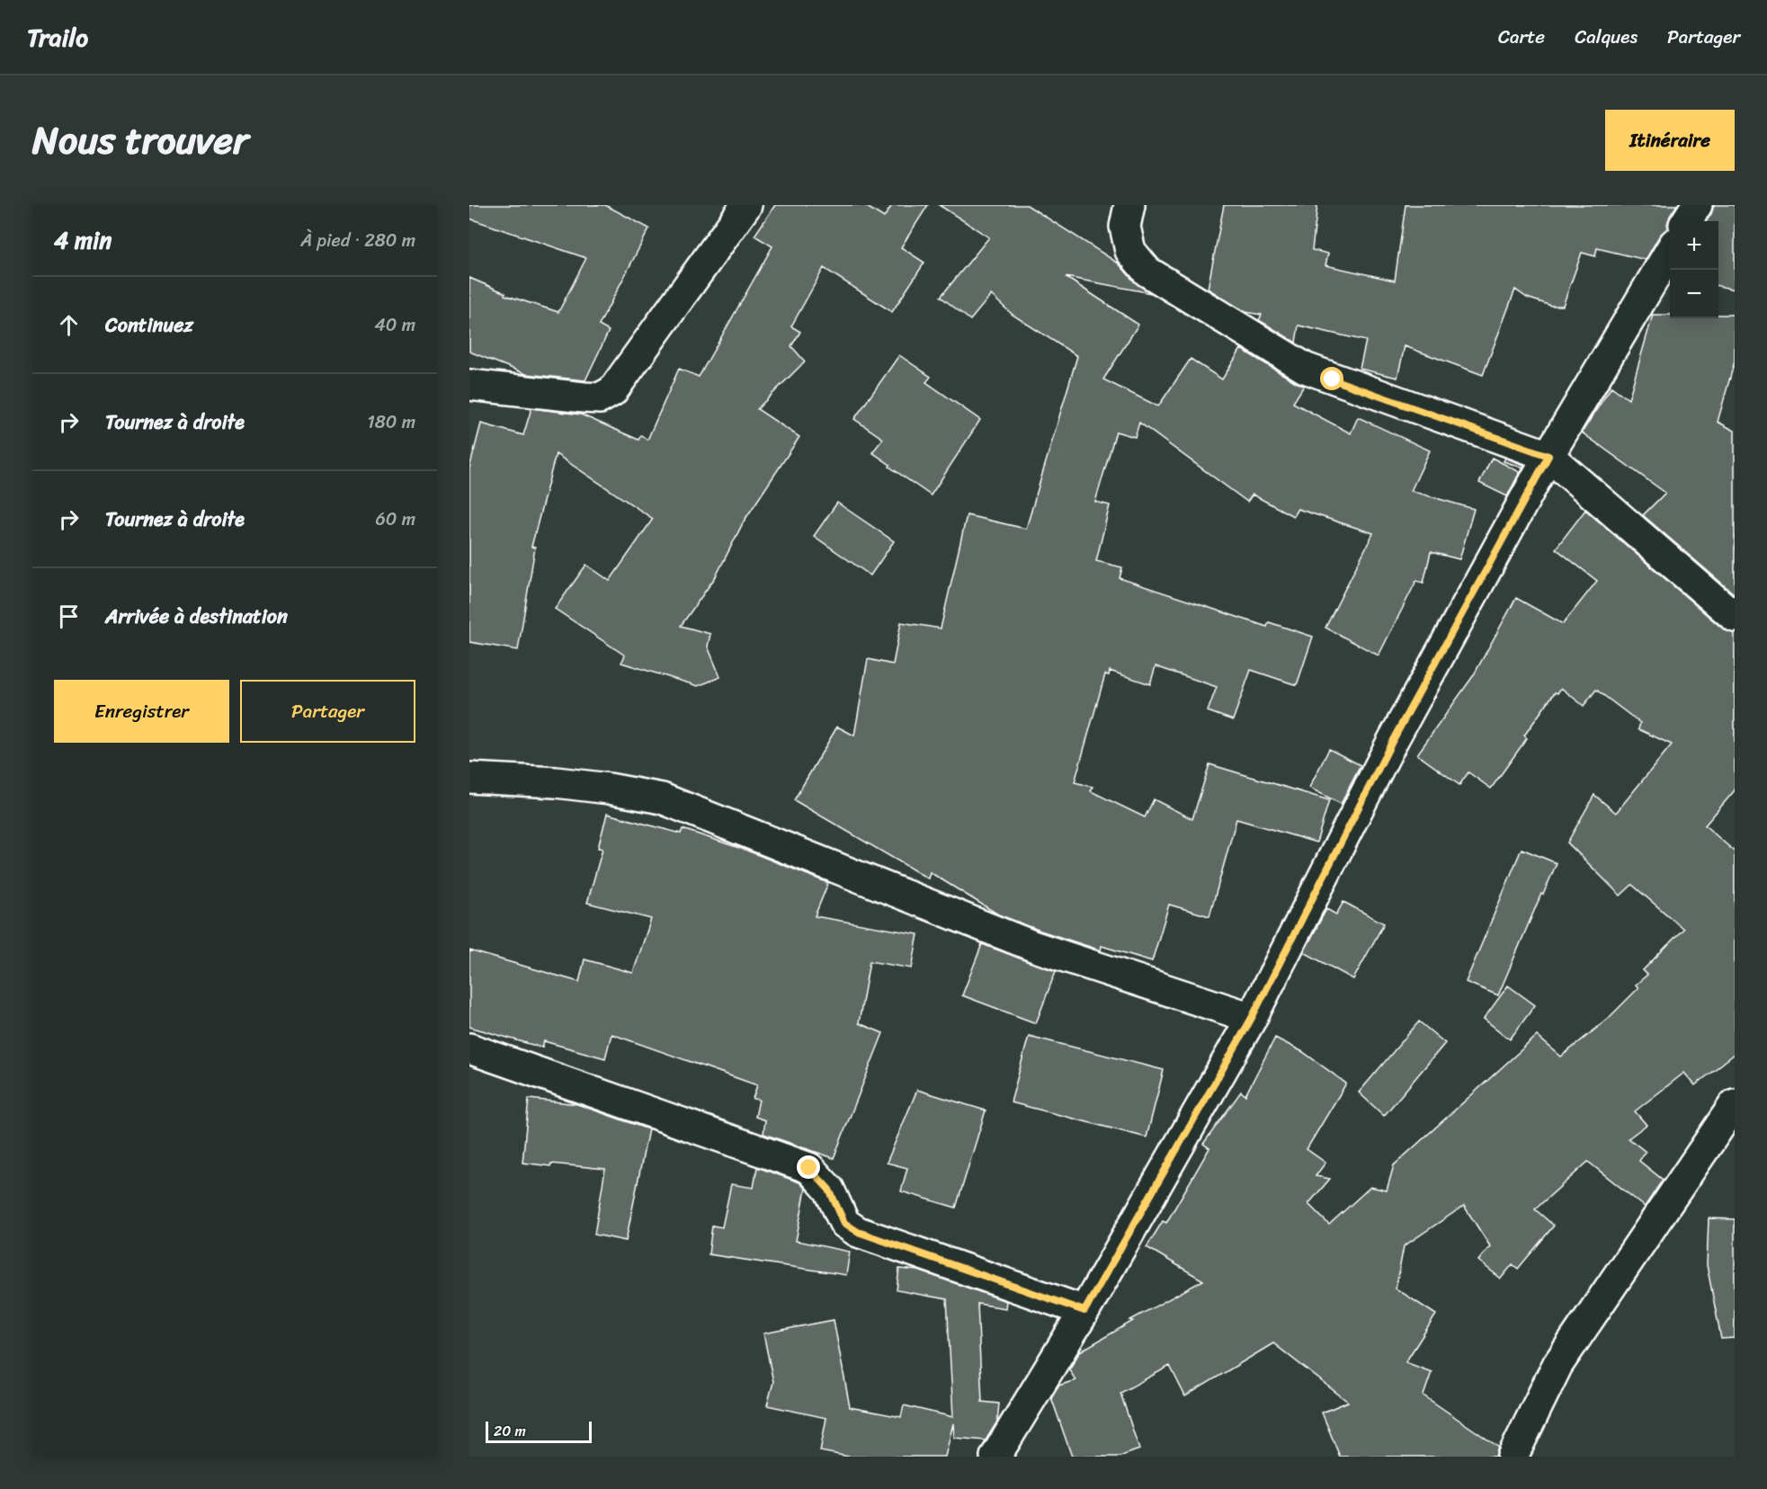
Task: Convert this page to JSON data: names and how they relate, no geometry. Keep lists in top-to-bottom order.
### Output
{
  "scale_bar": "20 m",
  "page": {
    "header": "Trailo",
    "nav": ["Carte", "Calques", "Partager"],
    "title": "Nous trouver",
    "buttons": [
      "Itinéraire",
      ["Enregistrer", "Partager"]
    ],
    "heading": ["4 min", "À pied · 280 m"],
    "map_buttons": ["+", "−"],
    "list": [
      ["Continuez", "40 m"],
      ["Tournez à droite", "180 m"],
      ["Tournez à droite", "60 m"],
      "Arrivée à destination"
    ],
    "scale": "20 m"
  }
}
